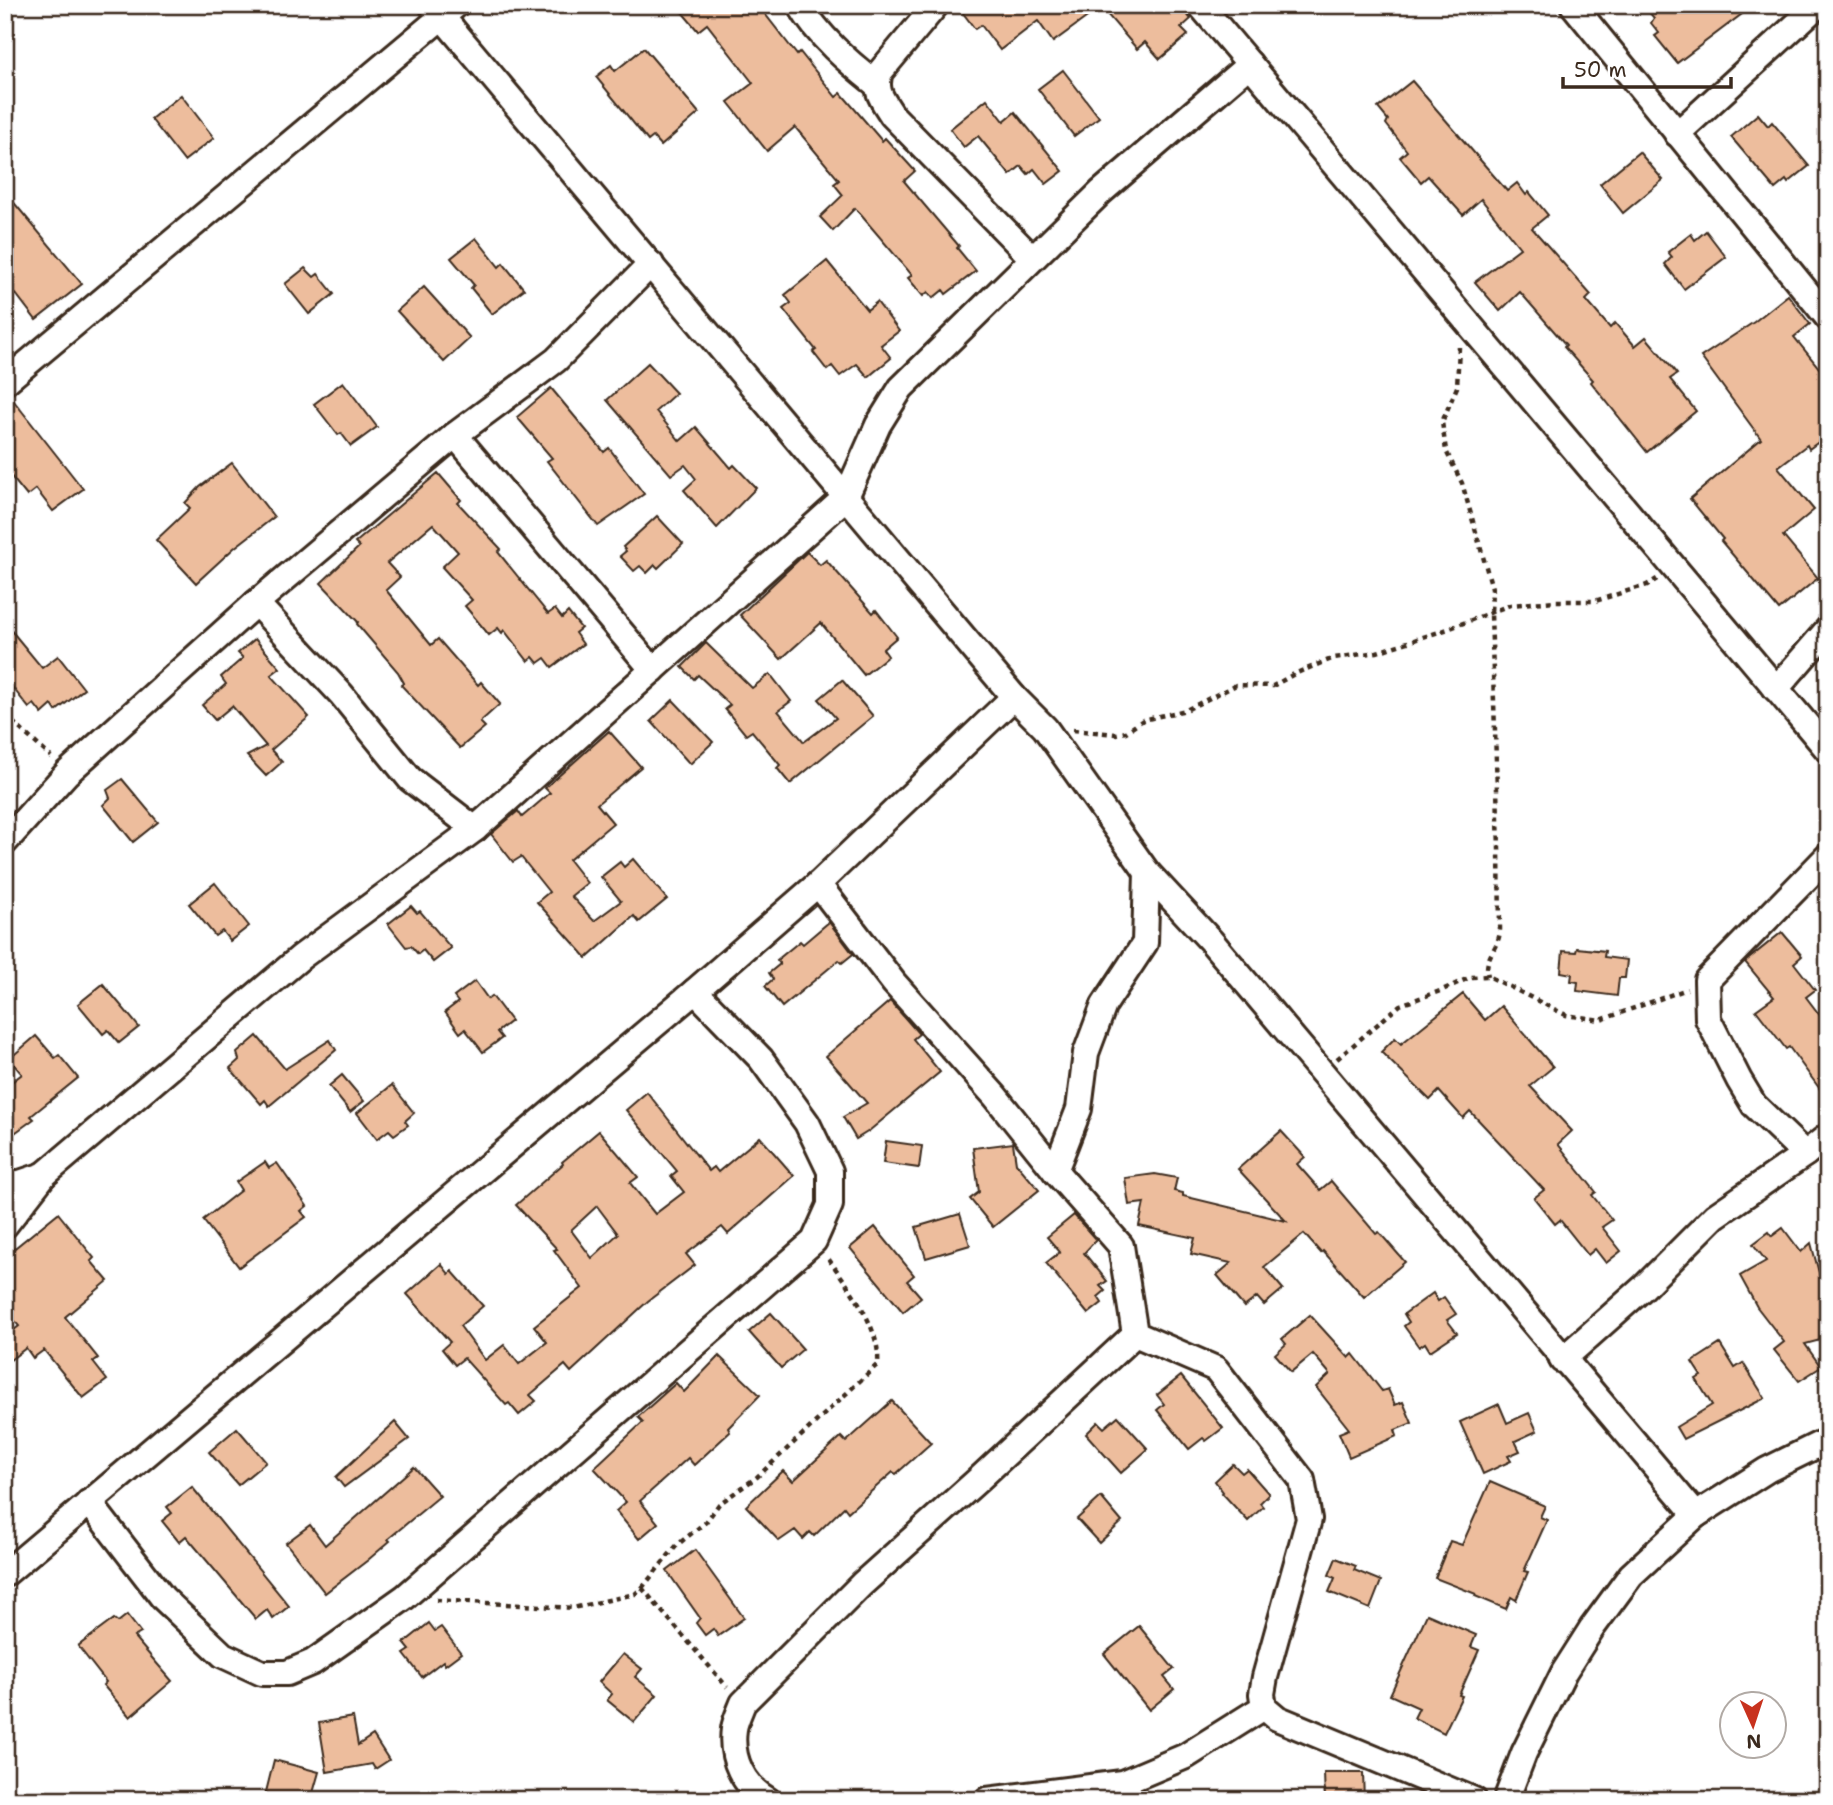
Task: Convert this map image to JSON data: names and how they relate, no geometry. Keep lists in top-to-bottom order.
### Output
{
  "scale_bar": "50 m",
  "north": "bottom"
}
